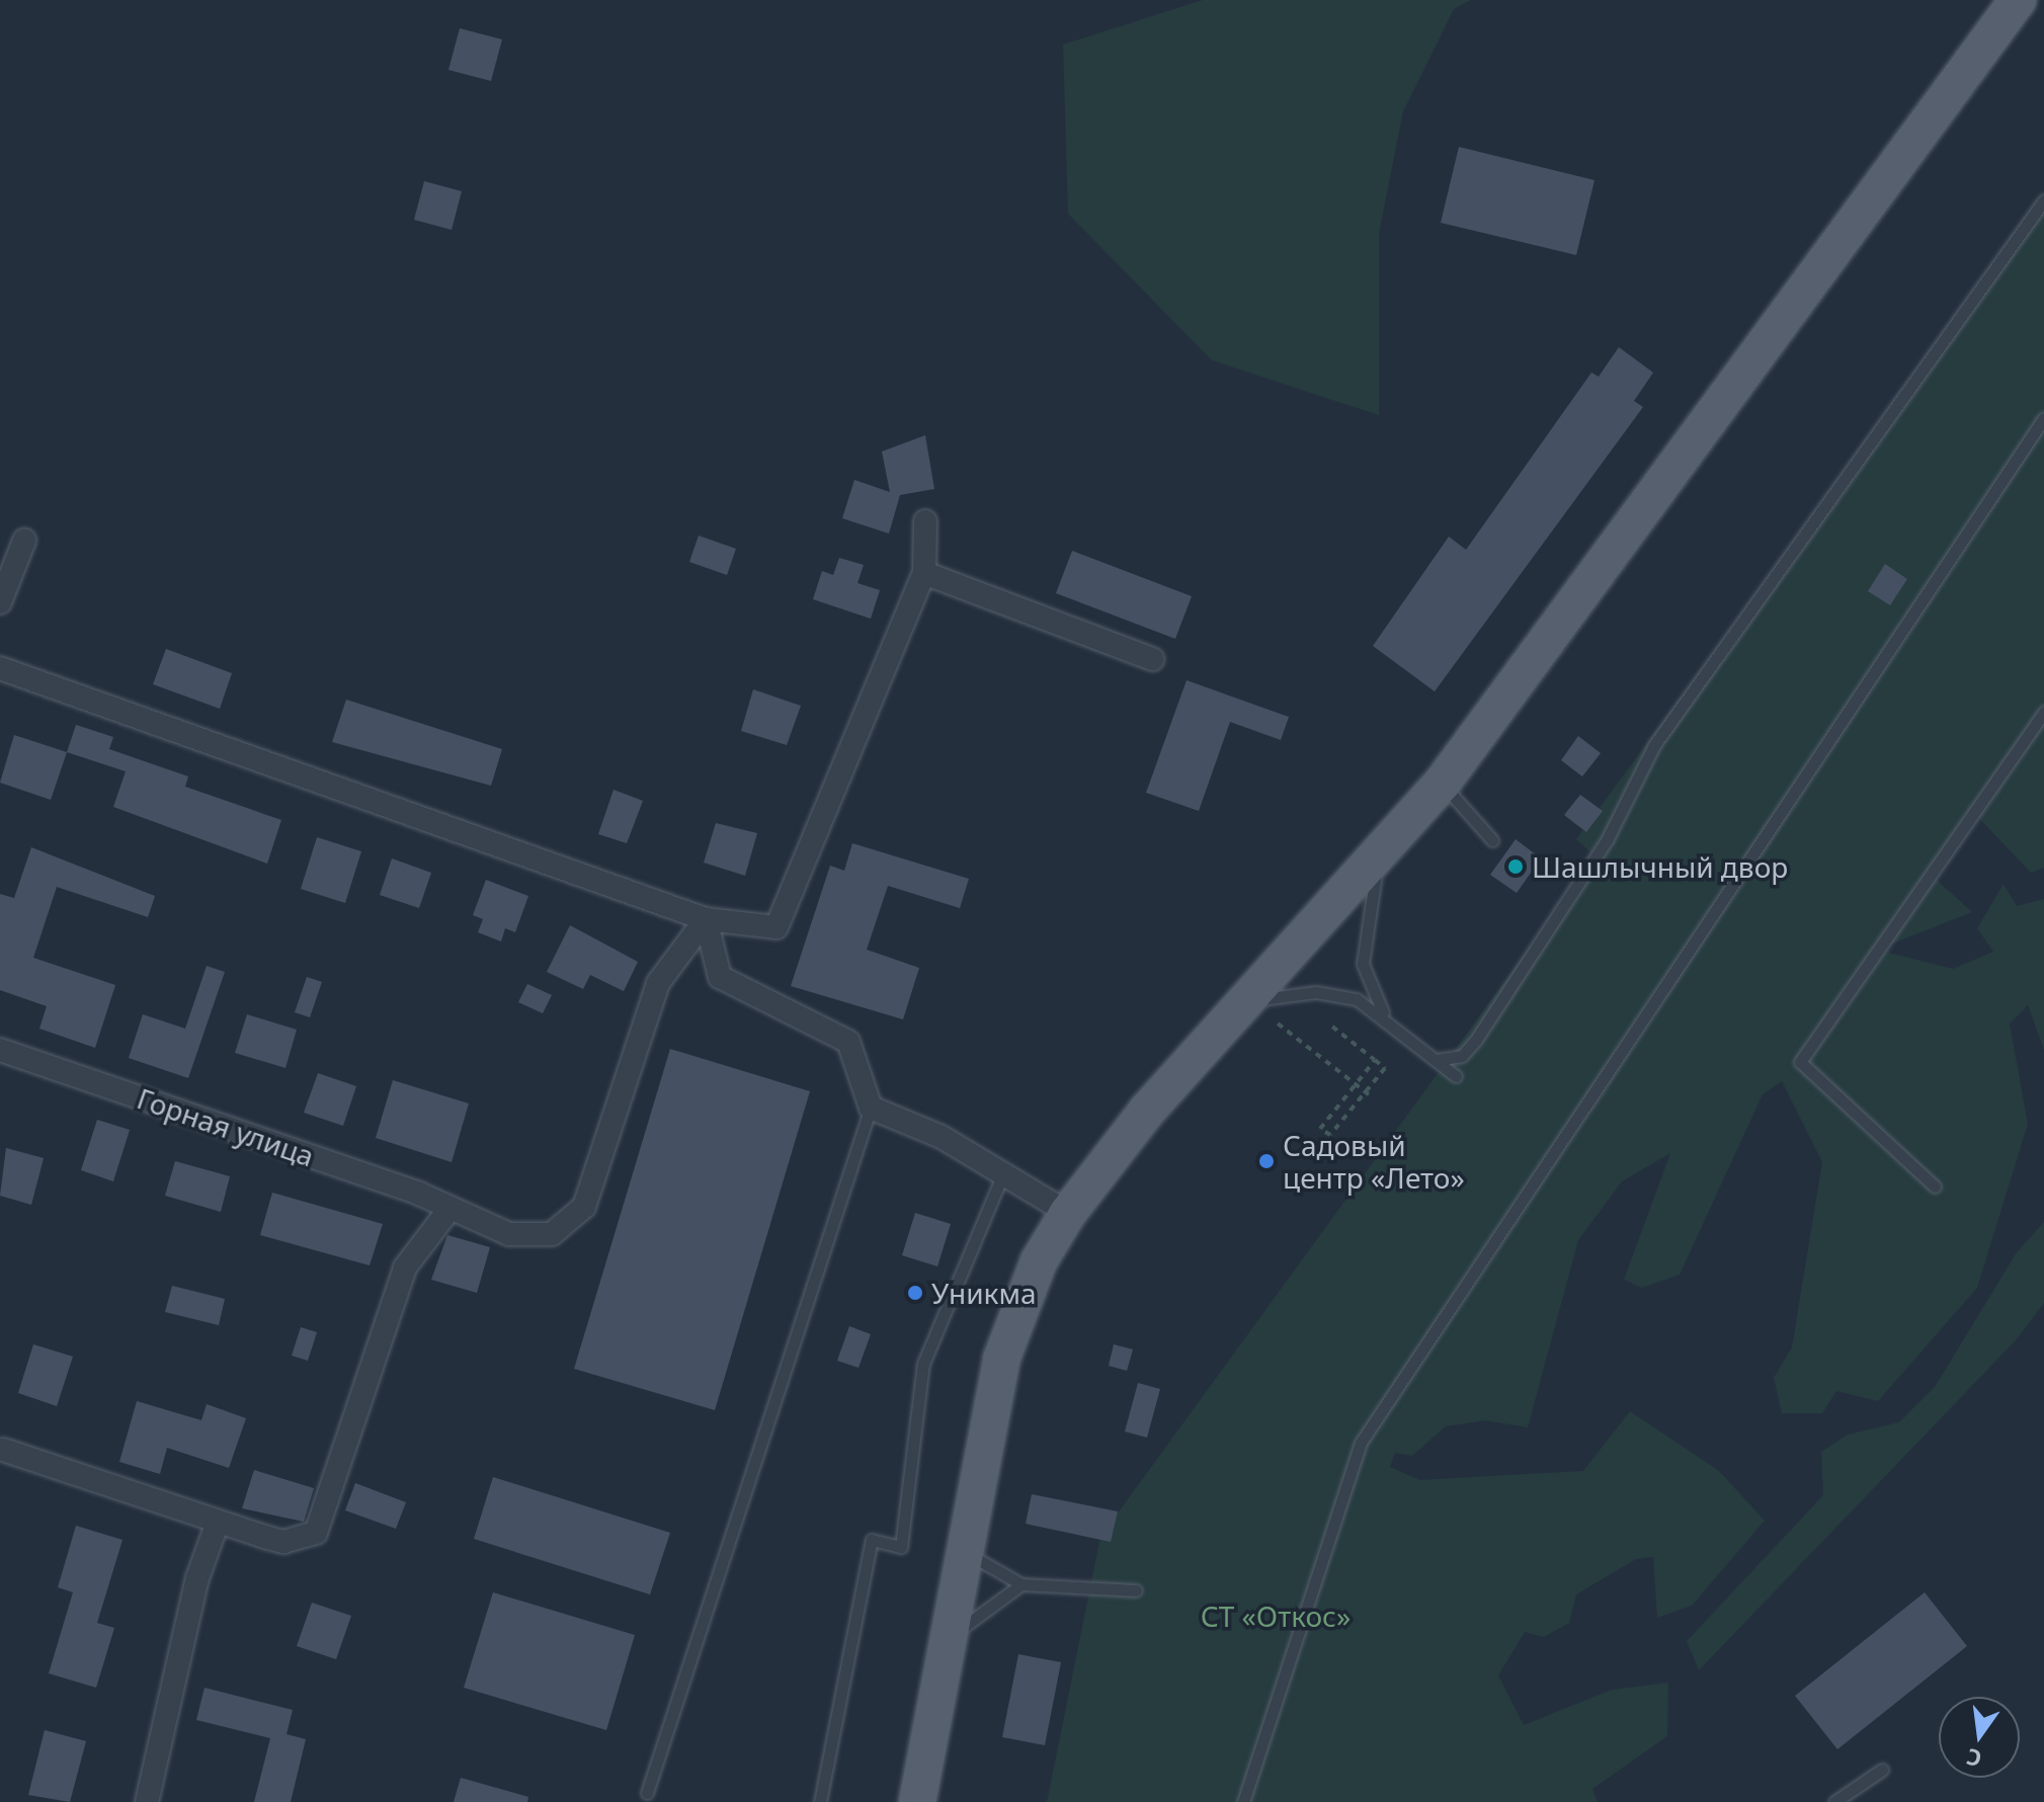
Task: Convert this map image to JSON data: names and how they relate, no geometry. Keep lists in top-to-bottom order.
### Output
{
  "streets": {
    "street": ["Горная улица"]
  },
  "parks": ["СТ «Откос»"],
  "places": ["Шашлычный двор", "Садовый центр «Лето»", "Уникма"],
  "north": "bottom"
}
